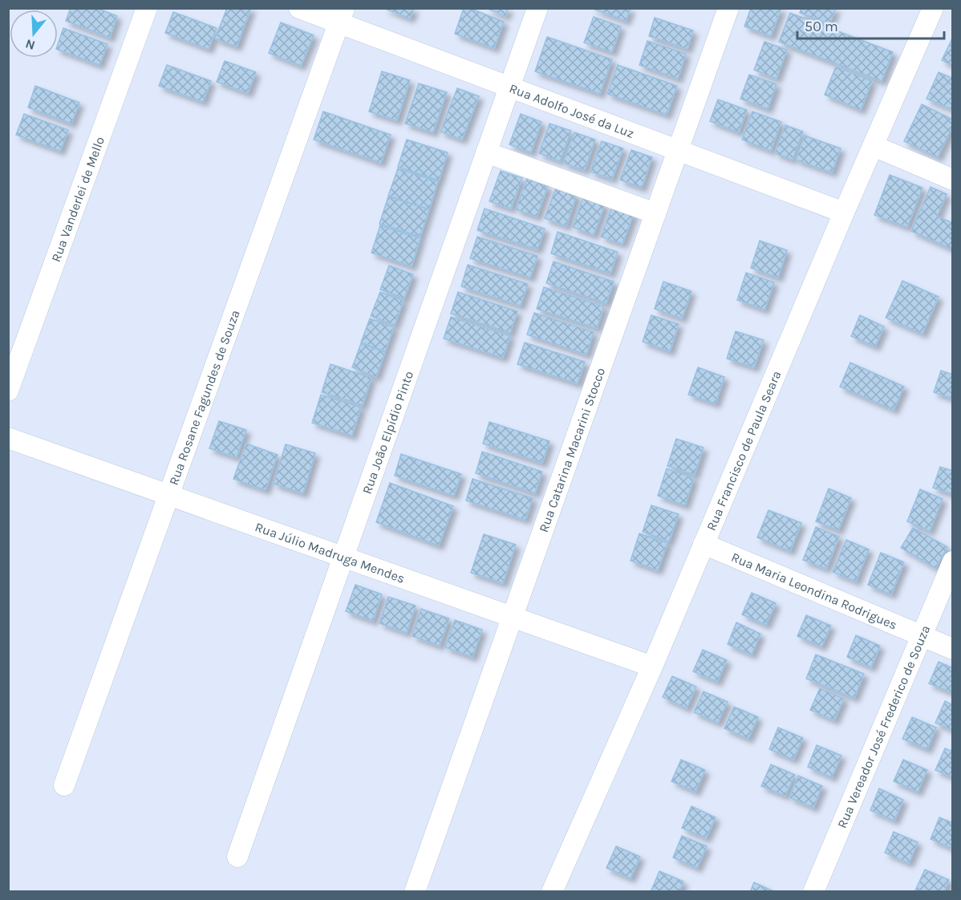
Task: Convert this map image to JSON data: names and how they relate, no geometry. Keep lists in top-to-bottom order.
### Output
{
  "streets": {
    "street": [
      "Rua Adolfo José da Luz",
      "Rua Vanderlei de Mello",
      "Rua Rosane Fagundes de Souza",
      "Rua João Elpídio Pinto",
      "Rua Catarina Macarini Stocco",
      "Rua Francisco de Paula Seara",
      "Rua Júlio Madruga Mendes",
      "Rua Maria Leondina Rodrigues",
      "Rua Vereador José Frederico de Souza"
    ]
  },
  "crossings": [
    ["Rua Adolfo José da Luz", "Rua Rosane Fagundes de Souza"],
    ["Rua Adolfo José da Luz", "Rua João Elpídio Pinto"],
    ["Rua Adolfo José da Luz", "Rua Catarina Macarini Stocco"],
    ["Rua Adolfo José da Luz", "Rua Francisco de Paula Seara"],
    ["Rua Rosane Fagundes de Souza", "Rua Júlio Madruga Mendes"],
    ["Rua João Elpídio Pinto", "Rua Júlio Madruga Mendes"],
    ["Rua Catarina Macarini Stocco", "Rua Júlio Madruga Mendes"],
    ["Rua Francisco de Paula Seara", "Rua Júlio Madruga Mendes"],
    ["Rua Francisco de Paula Seara", "Rua Maria Leondina Rodrigues"],
    ["Rua Maria Leondina Rodrigues", "Rua Vereador José Frederico de Souza"]
  ],
  "scale_bar": "50 m",
  "north": "bottom"
}
